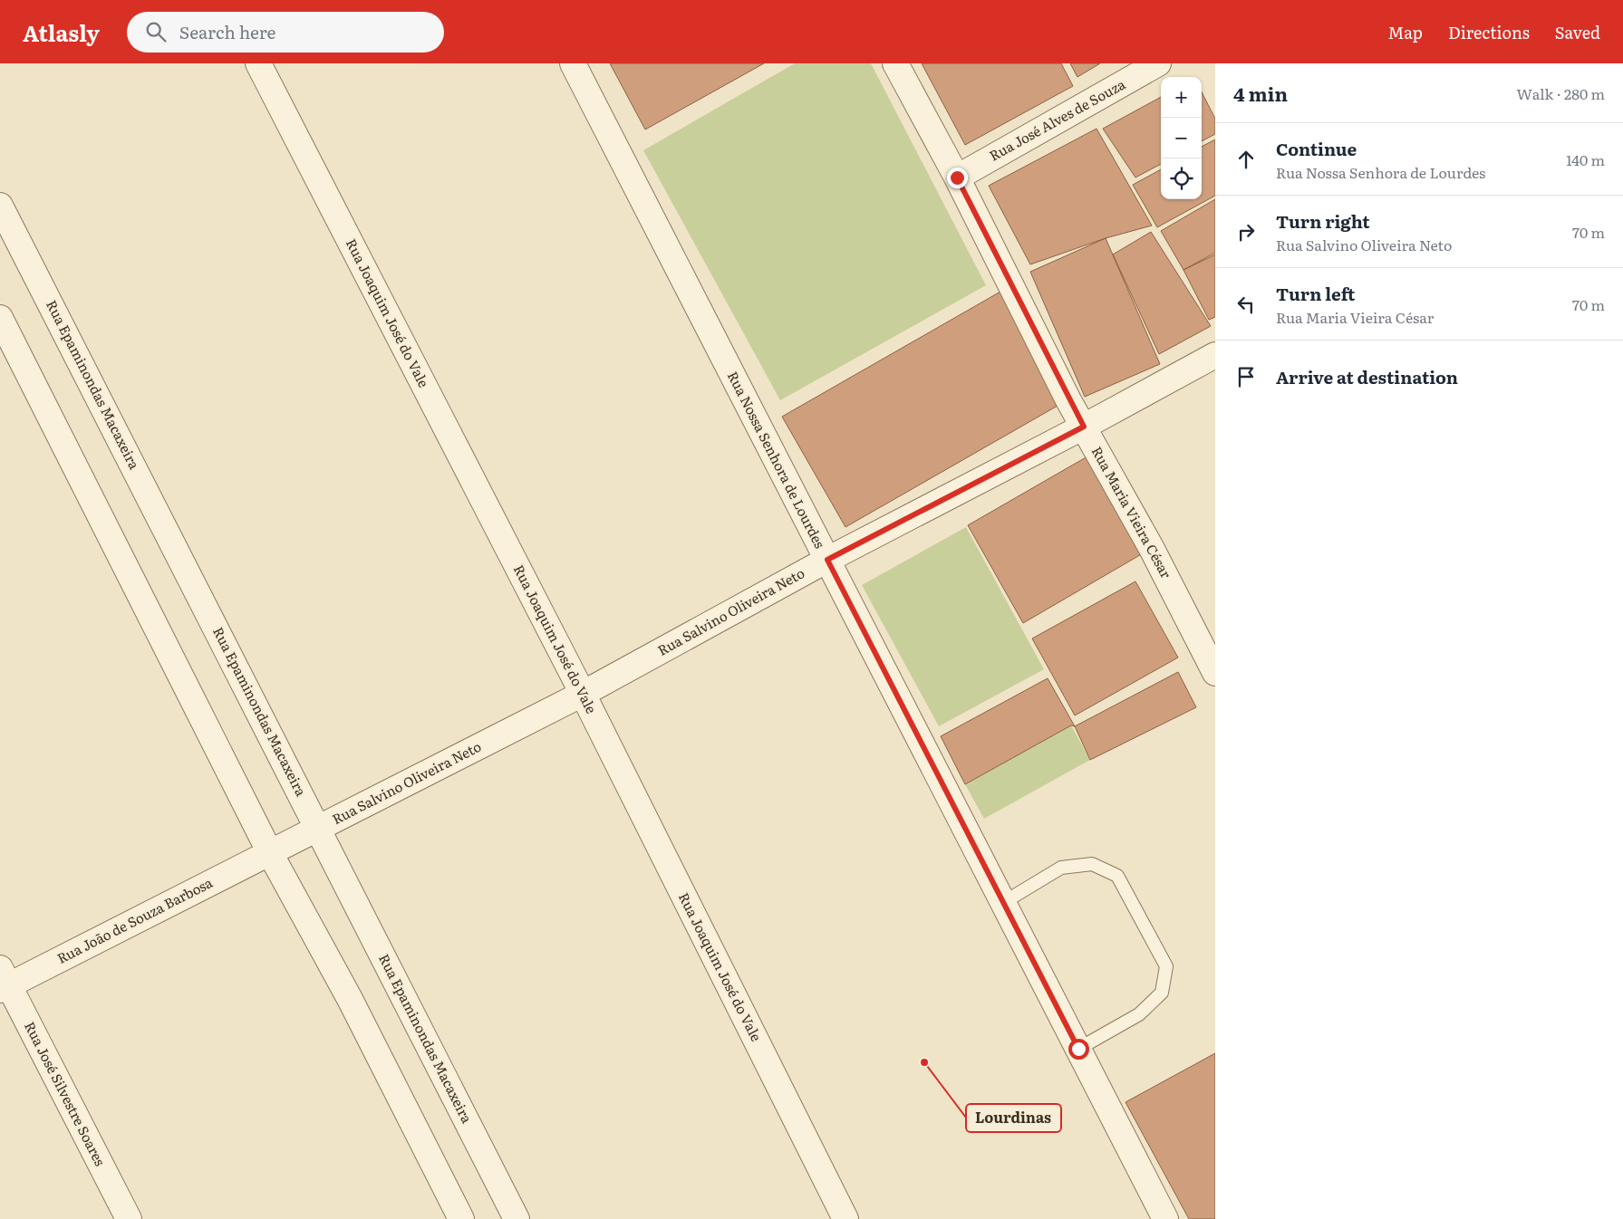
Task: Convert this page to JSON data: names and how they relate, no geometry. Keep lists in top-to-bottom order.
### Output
{
  "streets": {
    "street": [
      "Rua José Alves de Souza",
      "Rua Joaquim José do Vale",
      "Rua Epaminondas Macaxeira",
      "Rua Nossa Senhora de Lourdes",
      "Rua Maria Vieira César",
      "Rua Salvino Oliveira Neto",
      "Rua João de Souza Barbosa",
      "Rua José Silvestre Soares"
    ]
  },
  "crossings": [
    ["Rua José Alves de Souza", "Rua Maria Vieira César"],
    ["Rua Joaquim José do Vale", "Rua Salvino Oliveira Neto"],
    ["Rua Epaminondas Macaxeira", "Rua Salvino Oliveira Neto"],
    ["Rua Nossa Senhora de Lourdes", "Rua Salvino Oliveira Neto"],
    ["Rua Maria Vieira César", "Rua Salvino Oliveira Neto"],
    ["Rua Salvino Oliveira Neto", "Rua João de Souza Barbosa"],
    ["Rua João de Souza Barbosa", "Rua José Silvestre Soares"]
  ],
  "places": ["Lourdinas"],
  "page": {
    "header": "Atlasly",
    "search": "Search here",
    "nav": ["Map", "Directions", "Saved"],
    "heading": ["4 min", "Walk · 280 m"],
    "map_buttons": ["+", "−"],
    "list": [
      ["Continue", "Rua Nossa Senhora de Lourdes", "140 m"],
      ["Turn right", "Rua Salvino Oliveira Neto", "70 m"],
      ["Turn left", "Rua Maria Vieira César", "70 m"],
      "Arrive at destination"
    ]
  }
}
